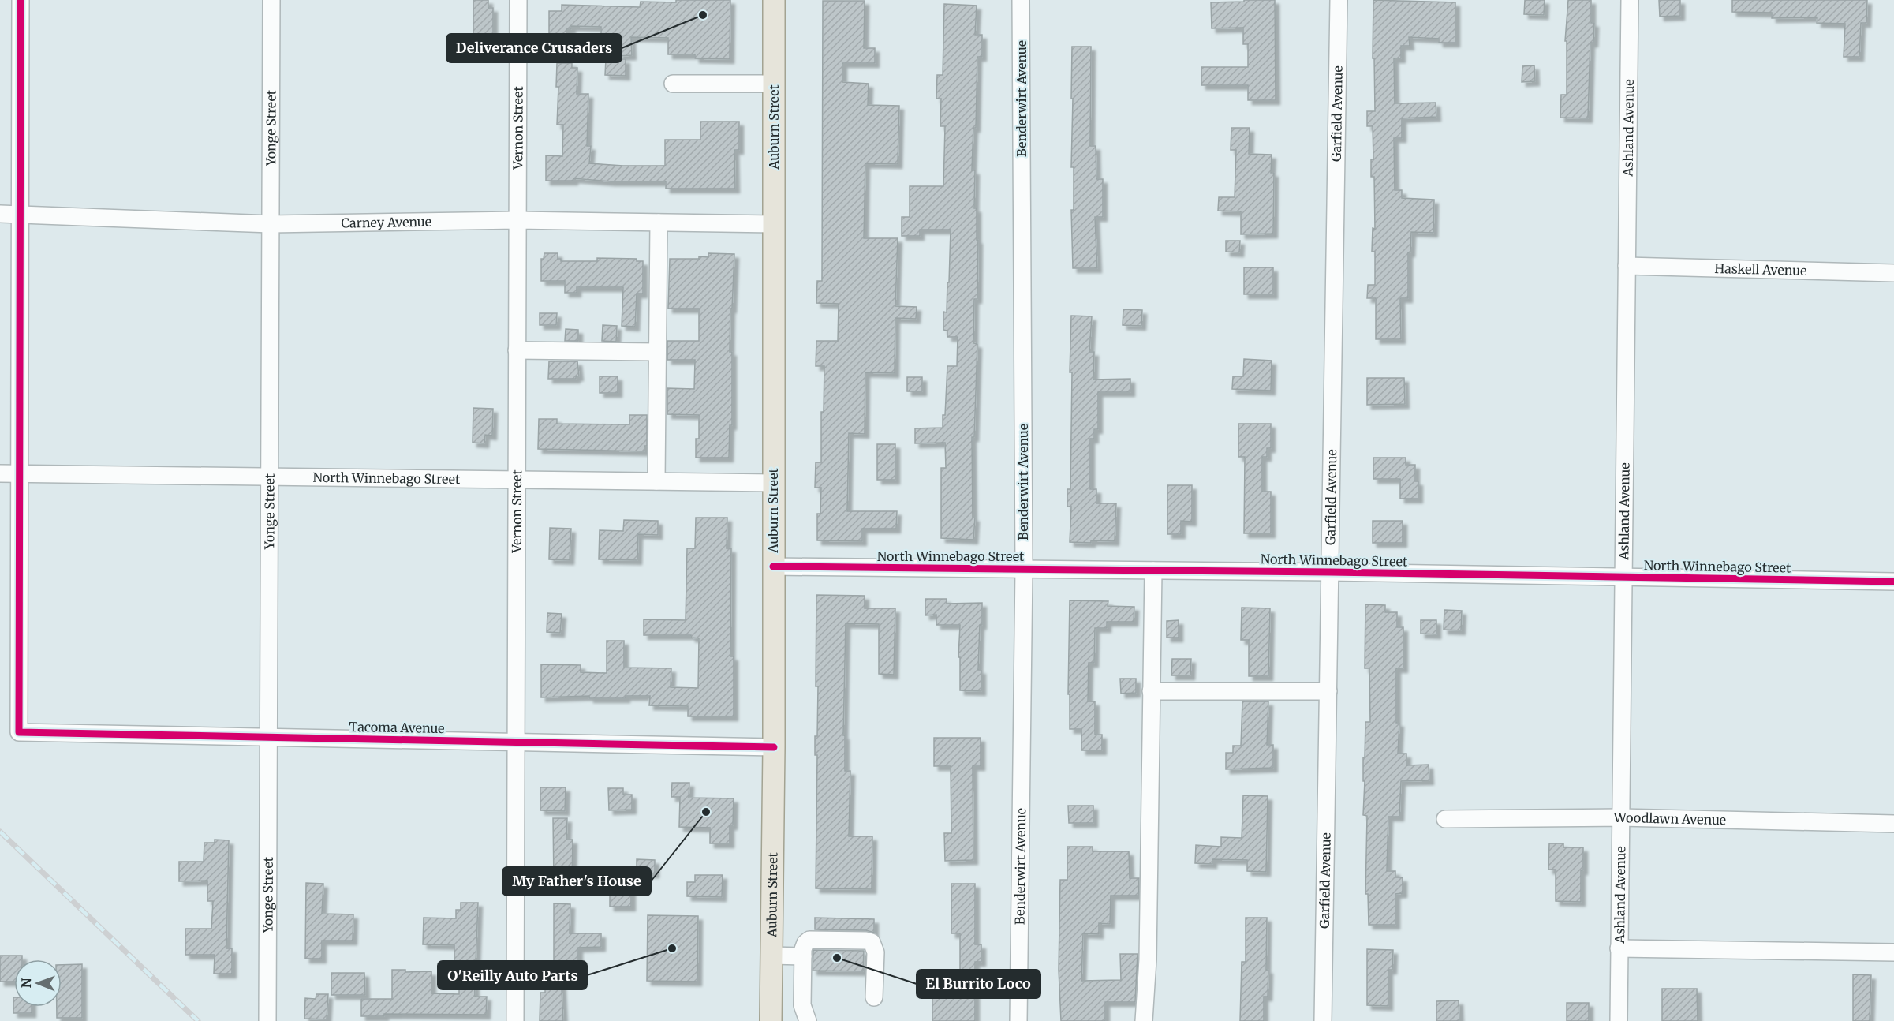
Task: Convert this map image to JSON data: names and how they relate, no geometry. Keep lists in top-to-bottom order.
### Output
{
  "streets": {
    "main road": ["Auburn Street"],
    "street": [
      "Benderwirt Avenue",
      "Garfield Avenue",
      "Yonge Street",
      "Vernon Street",
      "Ashland Avenue",
      "Carney Avenue",
      "Haskell Avenue",
      "North Winnebago Street",
      "Tacoma Avenue",
      "Woodlawn Avenue"
    ]
  },
  "crossings": [
    ["Benderwirt Avenue", "North Winnebago Street"],
    ["Garfield Avenue", "North Winnebago Street"],
    ["Yonge Street", "Carney Avenue"],
    ["Yonge Street", "North Winnebago Street"],
    ["Yonge Street", "Tacoma Avenue"],
    ["Vernon Street", "Carney Avenue"],
    ["Vernon Street", "North Winnebago Street"],
    ["Vernon Street", "Tacoma Avenue"],
    ["Auburn Street", "Carney Avenue"],
    ["Auburn Street", "North Winnebago Street"],
    ["Auburn Street", "Tacoma Avenue"],
    ["Ashland Avenue", "Haskell Avenue"],
    ["Ashland Avenue", "North Winnebago Street"],
    ["Ashland Avenue", "Woodlawn Avenue"],
    ["North Winnebago Street", "Tacoma Avenue"]
  ],
  "places": [
    "Deliverance Crusaders",
    "My Father's House",
    "O'Reilly Auto Parts",
    "El Burrito Loco"
  ],
  "north": "left"
}
